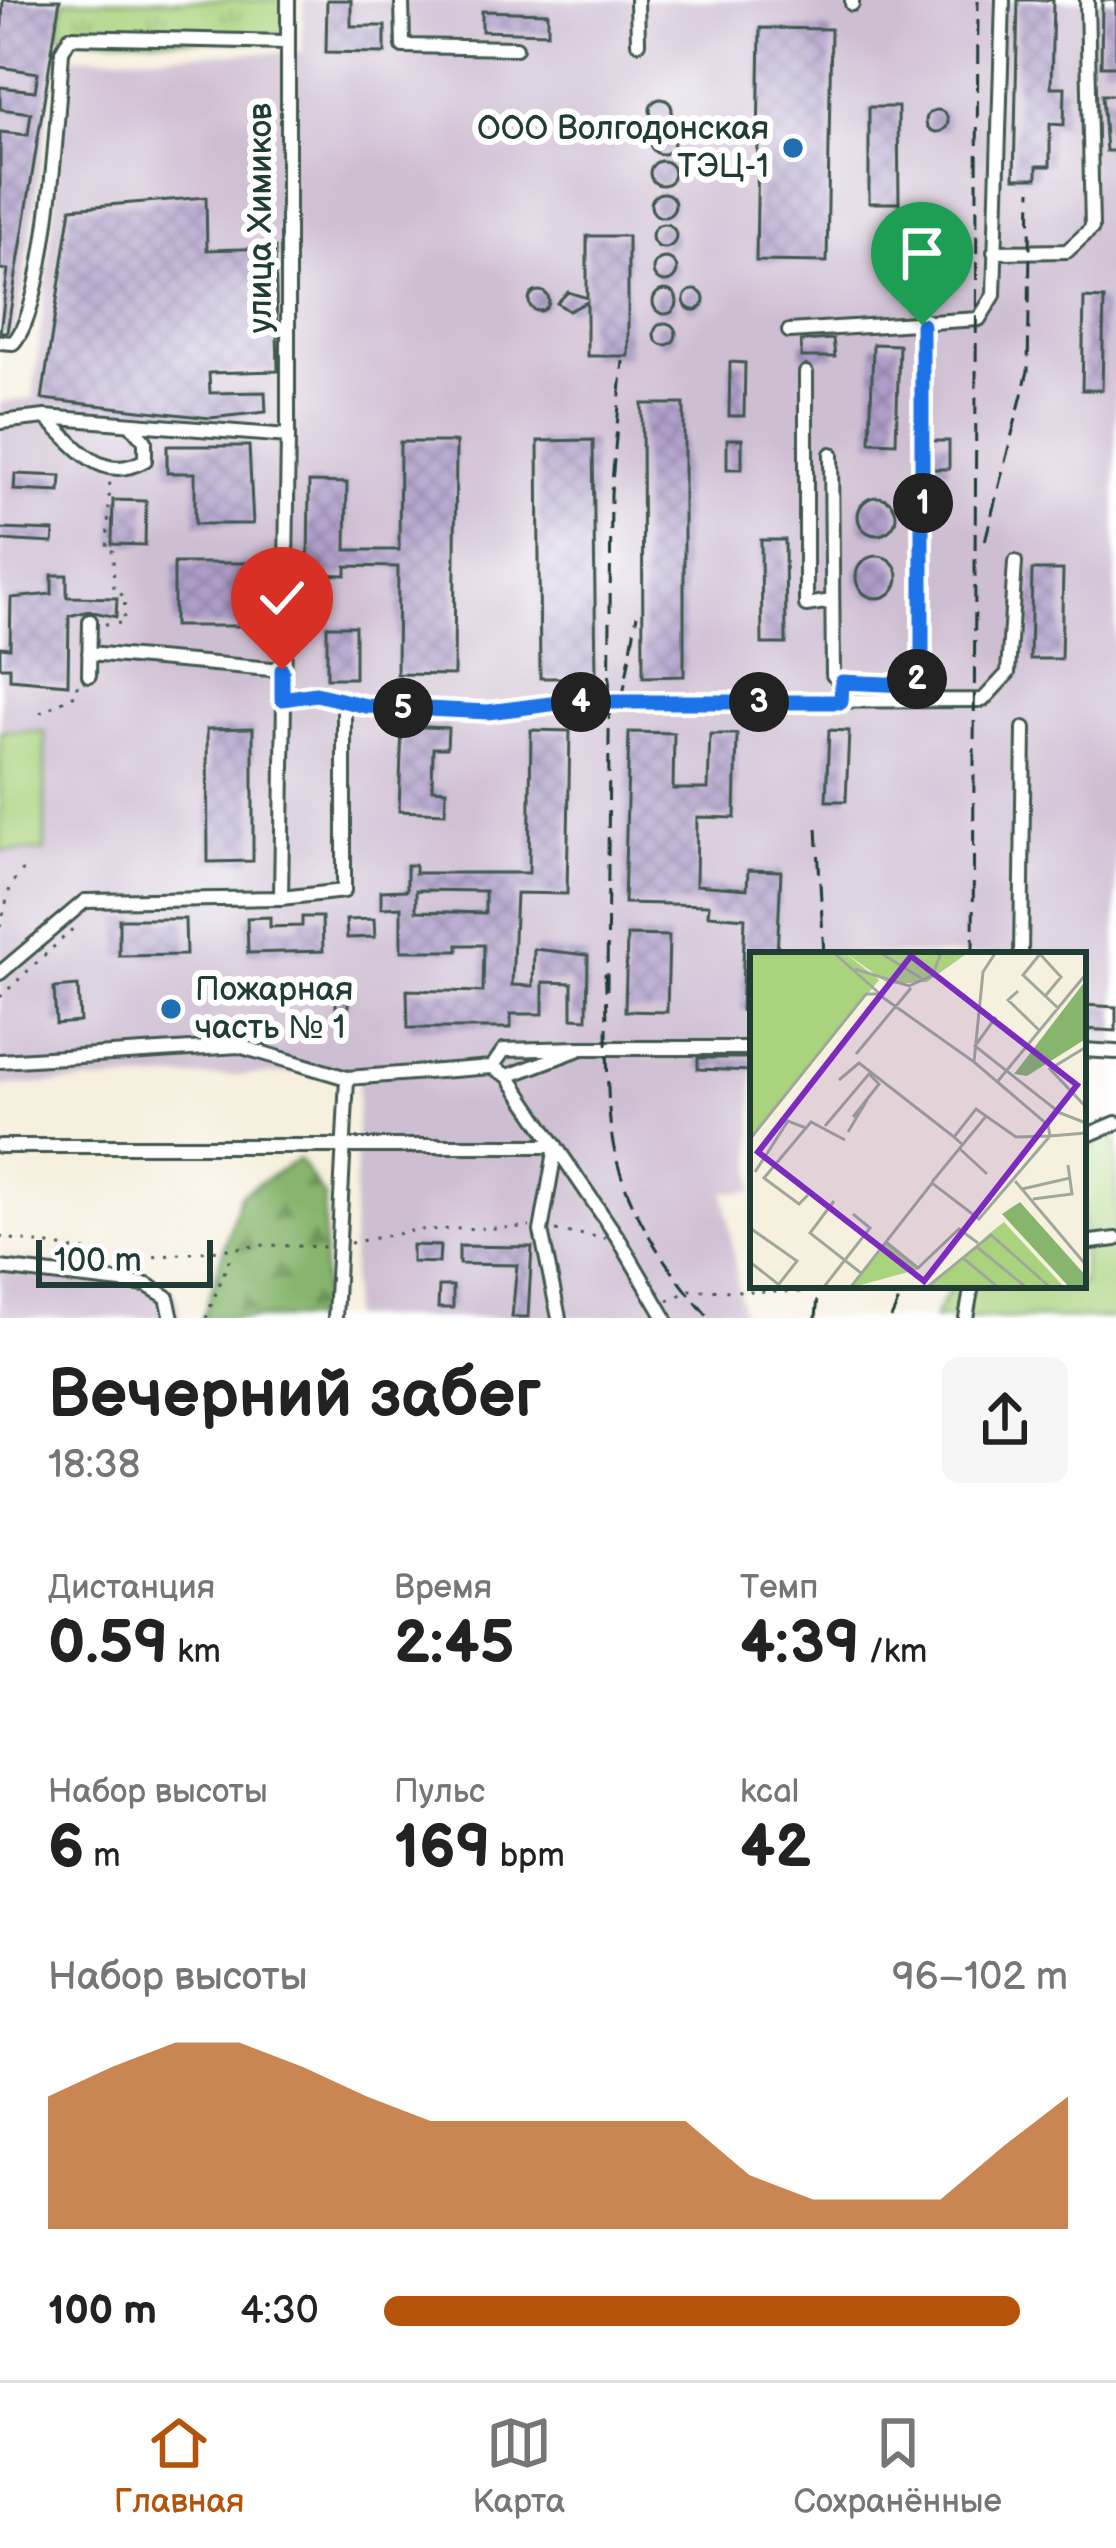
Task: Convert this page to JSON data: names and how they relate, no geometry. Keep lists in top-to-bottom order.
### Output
{
  "streets": {
    "street": ["улица Химиков"]
  },
  "places": ["ООО Волгодонская ТЭЦ-1", "Пожарная часть № 1"],
  "scale_bar": "100 m",
  "page": {
    "pins": [
      "1",
      "2",
      "3",
      "4",
      "5"
    ],
    "scale": "100 m",
    "heading": ["Вечерний забег", "18:38"],
    "stats": [
      ["Дистанция", "0.59 km"],
      ["Время", "2:45"],
      ["Темп", "4:39 /km"],
      ["Набор высоты", "6 m"],
      ["Пульс", "169 bpm"],
      ["kcal", "42"]
    ],
    "chart": ["Набор высоты", "96–102 m"],
    "list": [
      {
        "name": "100 m",
        "note": "4:30"
      }
    ],
    "tabs": ["Главная", "Карта", "Сохранённые"]
  }
}
